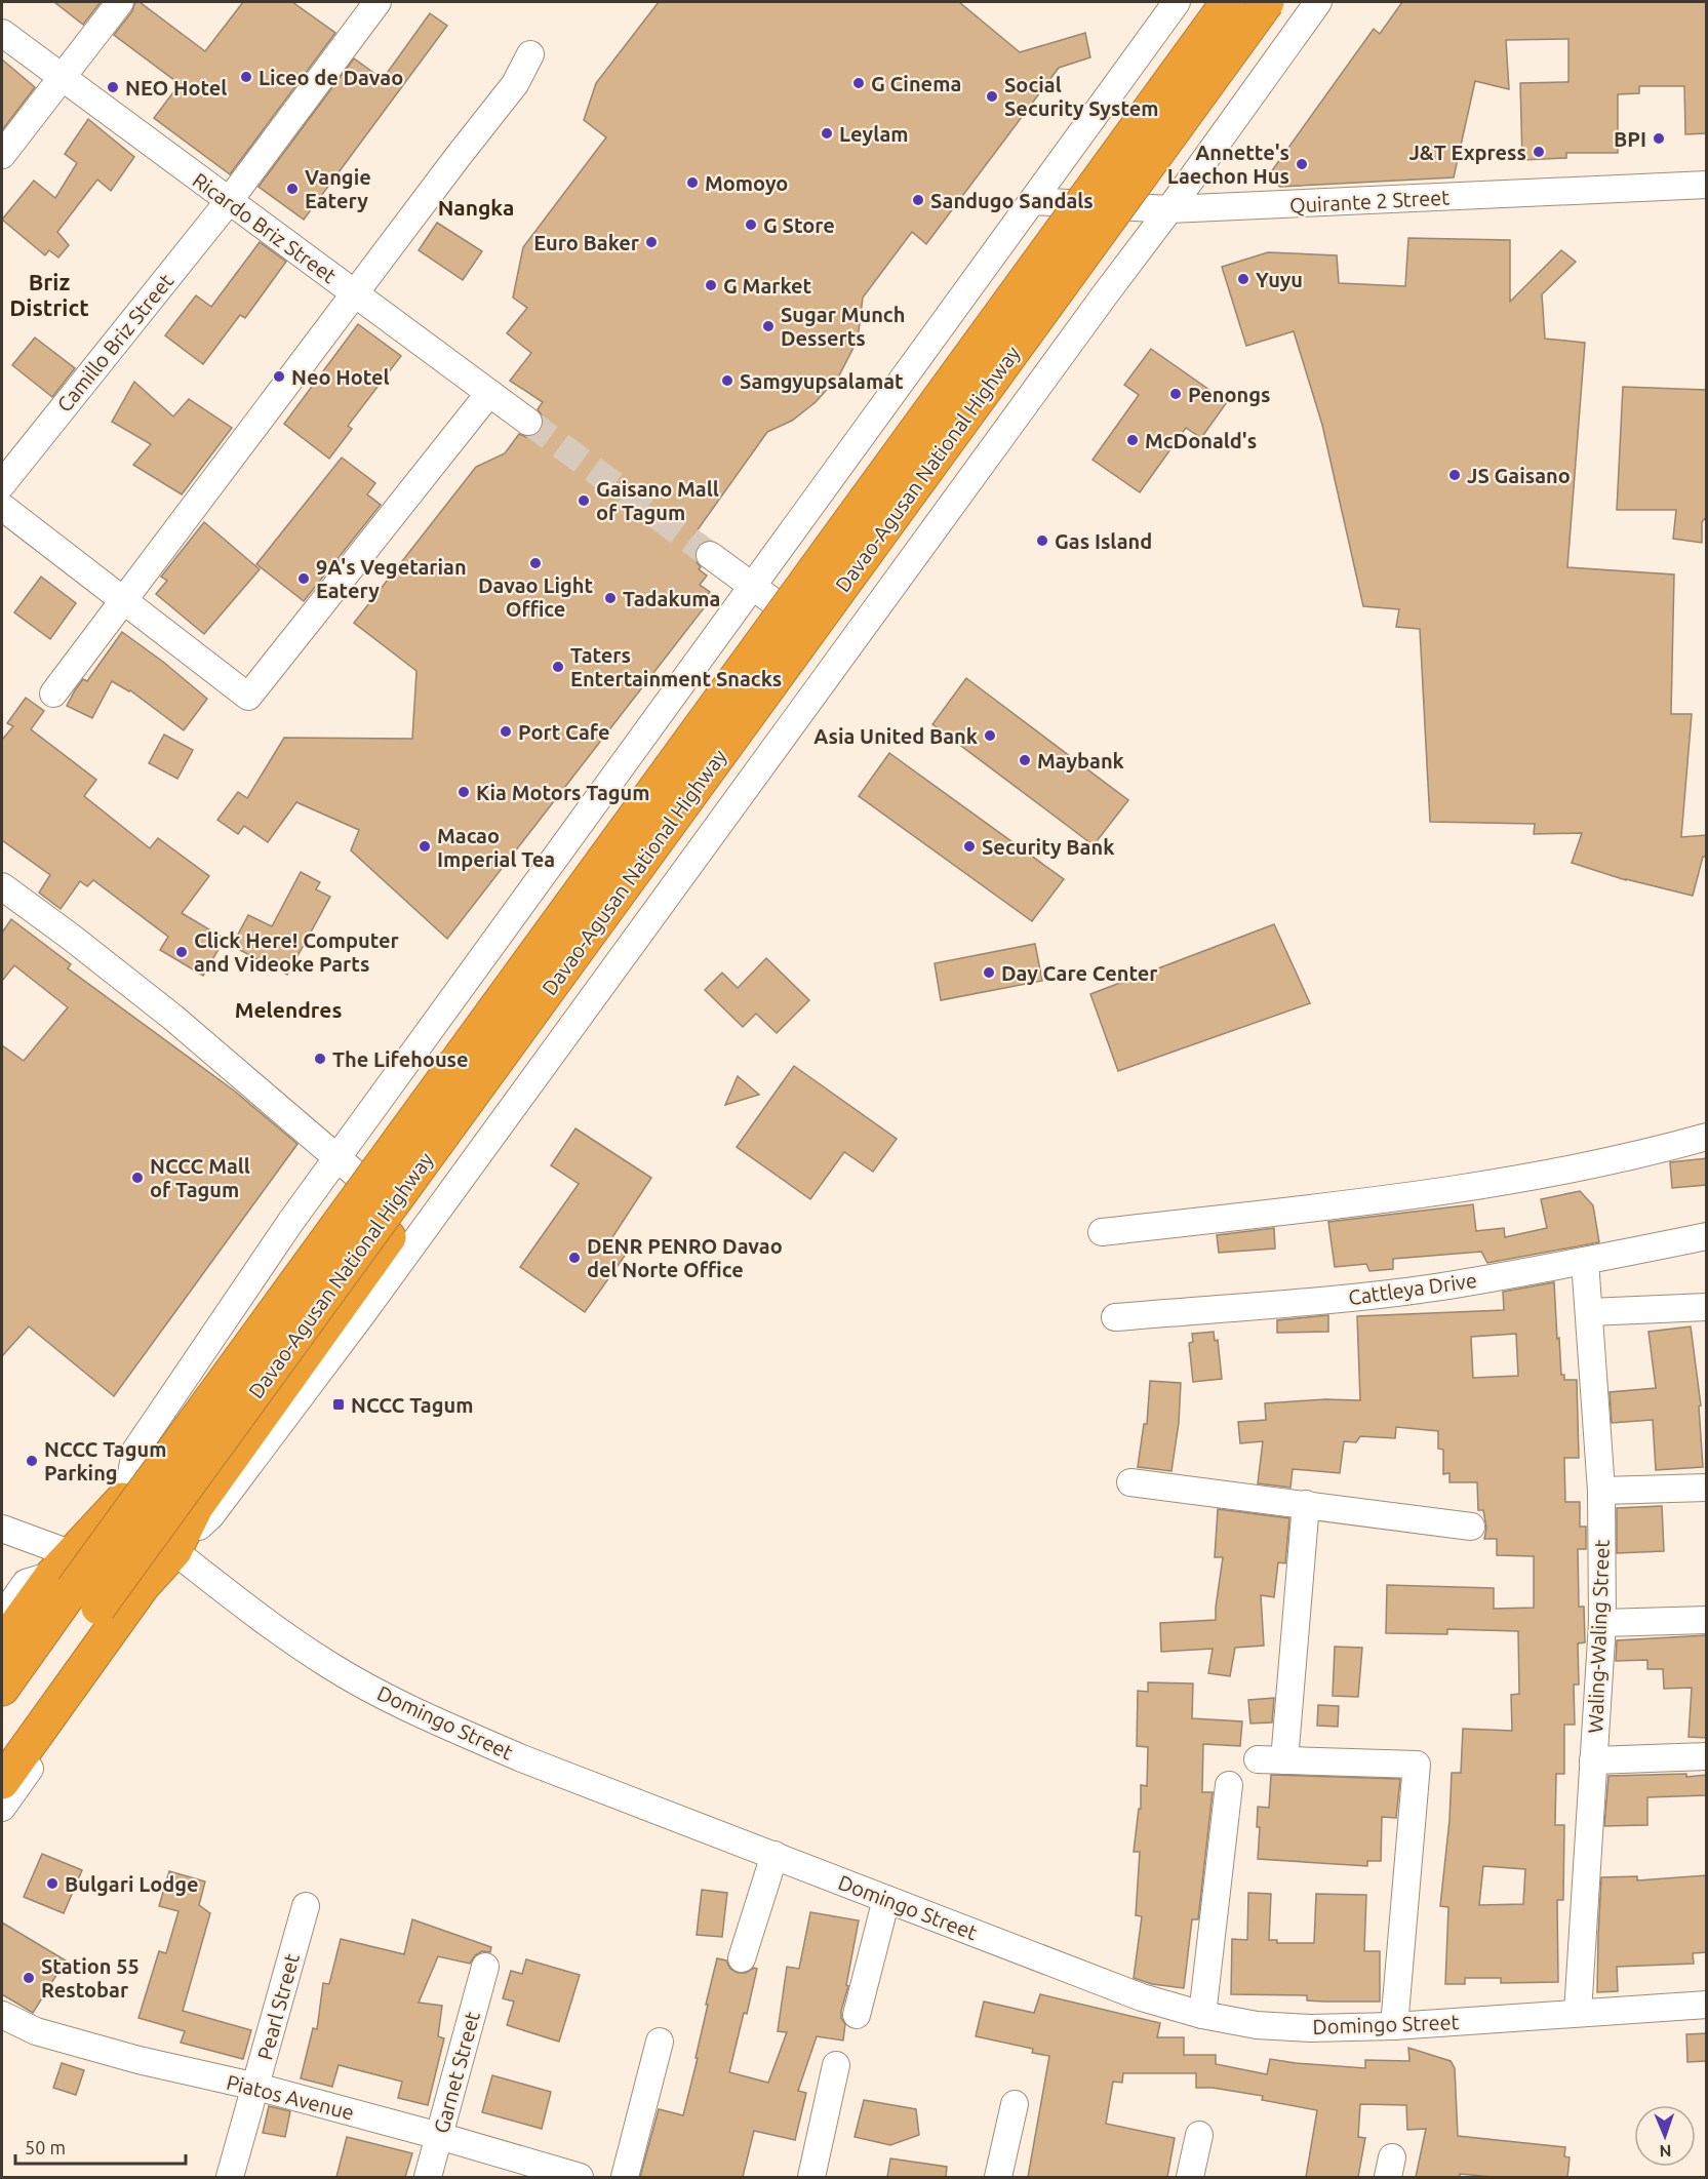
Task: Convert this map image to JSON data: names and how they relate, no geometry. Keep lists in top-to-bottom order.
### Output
{
  "streets": {
    "highway": ["Davao-Agusan National Highway"],
    "street": [
      "Quirante 2 Street",
      "Ricardo Briz Street",
      "Camillo Briz Street",
      "Cattleya Drive",
      "Waling-Waling Street",
      "Domingo Street",
      "Pearl Street",
      "Garnet Street",
      "Piatos Avenue"
    ]
  },
  "crossings": [
    ["Ricardo Briz Street", "Camillo Briz Street"],
    ["Davao-Agusan National Highway", "Domingo Street"],
    ["Cattleya Drive", "Waling-Waling Street"],
    ["Waling-Waling Street", "Domingo Street"],
    ["Pearl Street", "Piatos Avenue"],
    ["Garnet Street", "Piatos Avenue"]
  ],
  "districts": ["Nangka", "Briz District", "Melendres"],
  "places": {
    "other": [
      "Liceo de Davao",
      "G Cinema",
      "NEO Hotel",
      "Social Security System",
      "Leylam",
      "BPI",
      "J&T Express",
      "Annette's Laechon Hus",
      "Momoyo",
      "Vangie Eatery",
      "Sandugo Sandals",
      "G Store",
      "Euro Baker",
      "Yuyu",
      "G Market",
      "Sugar Munch Desserts",
      "Neo Hotel",
      "Samgyupsalamat",
      "Penongs",
      "McDonald's",
      "JS Gaisano",
      "Gaisano Mall of Tagum",
      "Gas Island",
      "Davao Light Office",
      "9A's Vegetarian Eatery",
      "Tadakuma",
      "Taters Entertainment Snacks",
      "Port Cafe",
      "Asia United Bank",
      "Maybank",
      "Kia Motors Tagum",
      "Macao Imperial Tea",
      "Security Bank",
      "Click Here! Computer and Videoke Parts",
      "Day Care Center",
      "The Lifehouse",
      "NCCC Mall of Tagum",
      "DENR PENRO Davao del Norte Office",
      "NCCC Tagum Parking",
      "Bulgari Lodge",
      "Station 55 Restobar"
    ],
    "transit": ["NCCC Tagum"]
  },
  "scale_bar": "50 m",
  "north": "bottom"
}
